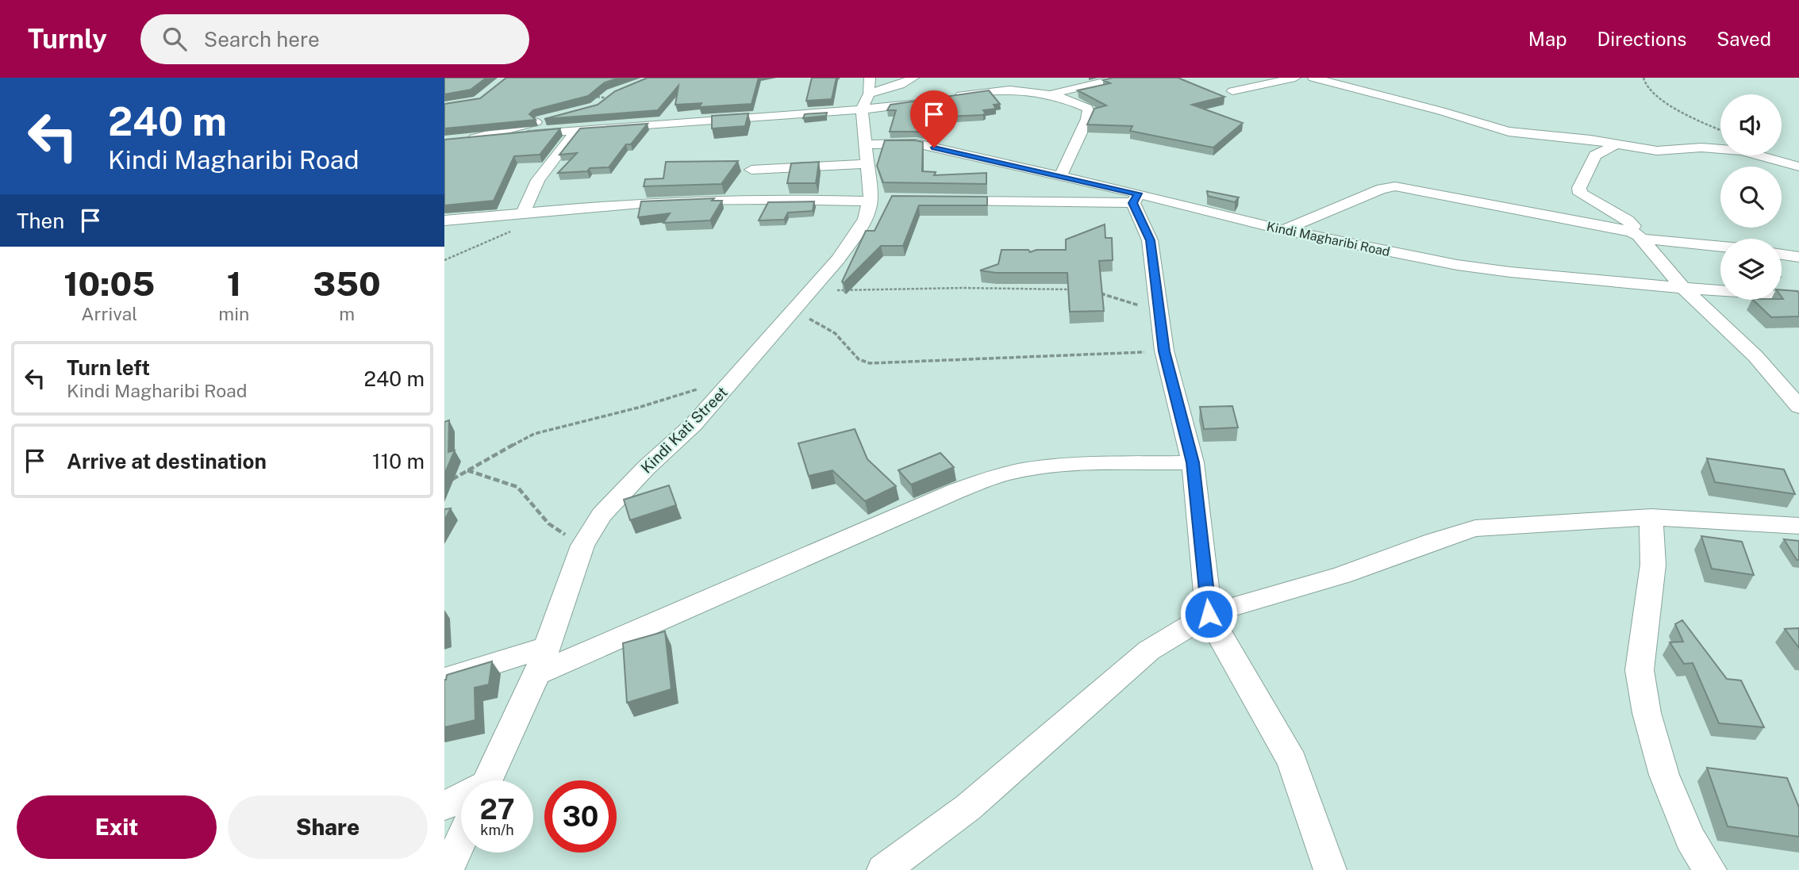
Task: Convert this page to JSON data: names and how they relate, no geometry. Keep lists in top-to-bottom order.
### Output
{
  "streets": {
    "street": ["Kindi Magharibi Road", "Kindi Kati Street"]
  },
  "crossings": [
    ["Kindi Magharibi Road", "Kindi Kati Street"]
  ],
  "page": {
    "header": "Turnly",
    "search": "Search here",
    "nav": ["Map", "Directions", "Saved"],
    "turn": ["240 m", "Kindi Magharibi Road"],
    "then": "Then",
    "eta": [
      "10:05",
      "Arrival",
      "1",
      "min",
      "350",
      "m"
    ],
    "list": [
      {
        "name": "Turn left",
        "note": "Kindi Magharibi Road",
        "value": "240 m"
      },
      {
        "name": "Arrive at destination",
        "value": "110 m"
      }
    ],
    "speed": "27 km/h",
    "limit": "30",
    "buttons": ["Exit", "Share"]
  }
}
